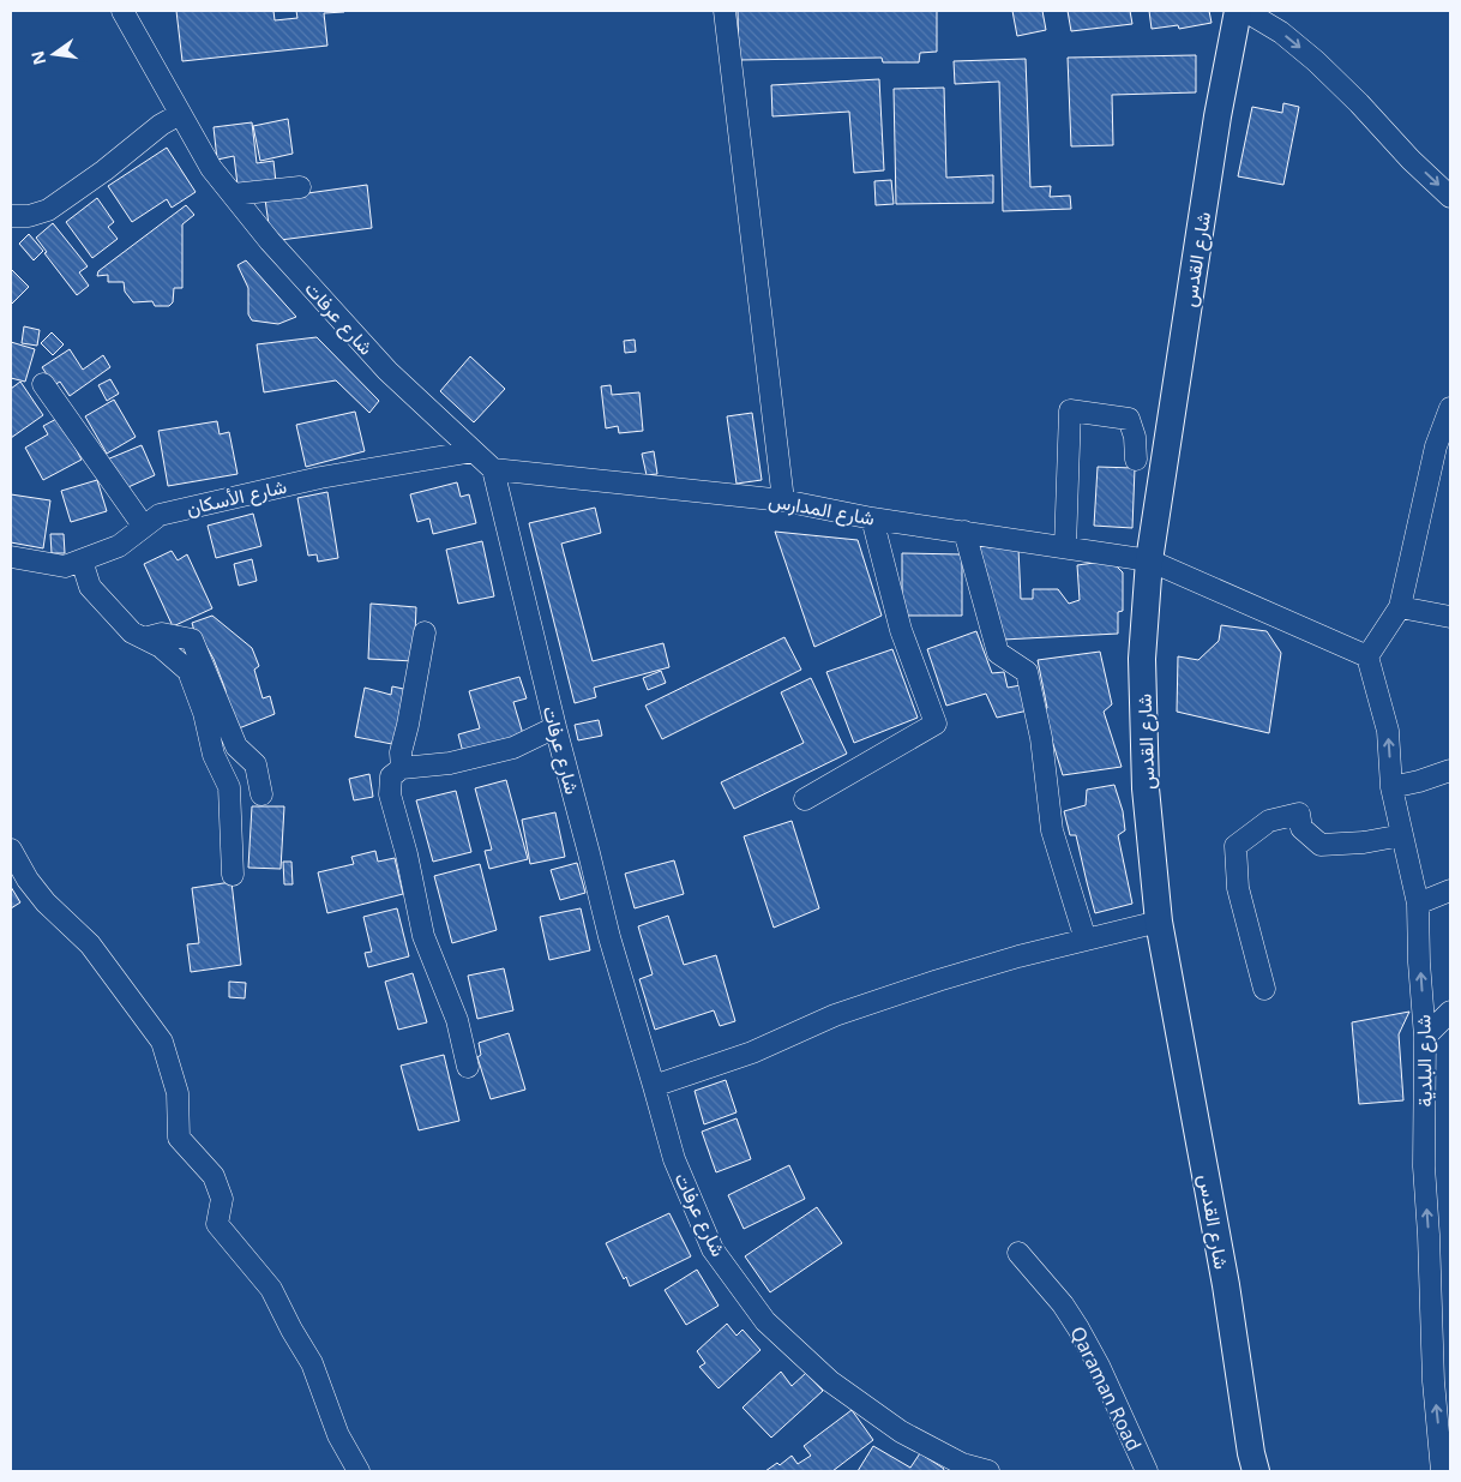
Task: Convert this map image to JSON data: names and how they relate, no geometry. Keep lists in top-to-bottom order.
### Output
{
  "streets": {
    "main road": ["شارع القدس"],
    "street": [
      "شارع عرفات",
      "شارع الأسكان",
      "شارع المدارس",
      "شارع البلدية",
      "Qaraman Road"
    ]
  },
  "crossings": [
    ["شارع القدس", "شارع المدارس"],
    ["شارع عرفات", "شارع الأسكان"],
    ["شارع عرفات", "شارع المدارس"],
    ["شارع المدارس", "شارع البلدية"]
  ],
  "one_way": ["شارع البلدية"],
  "north": "left"
}
